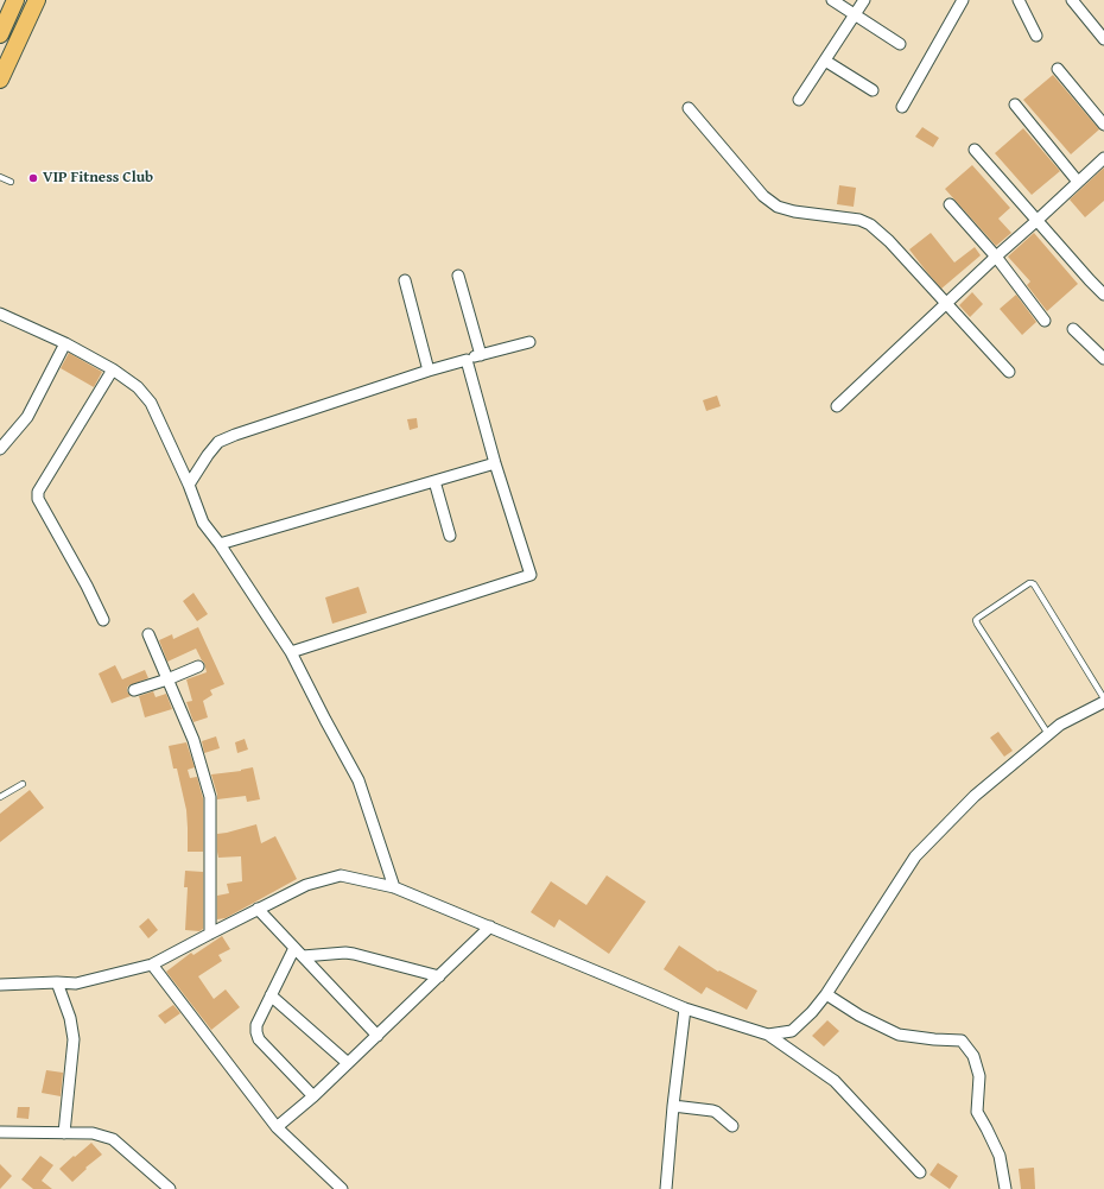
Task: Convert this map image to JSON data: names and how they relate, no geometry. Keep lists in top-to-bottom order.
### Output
{
  "places": ["VIP Fitness Club"]
}
